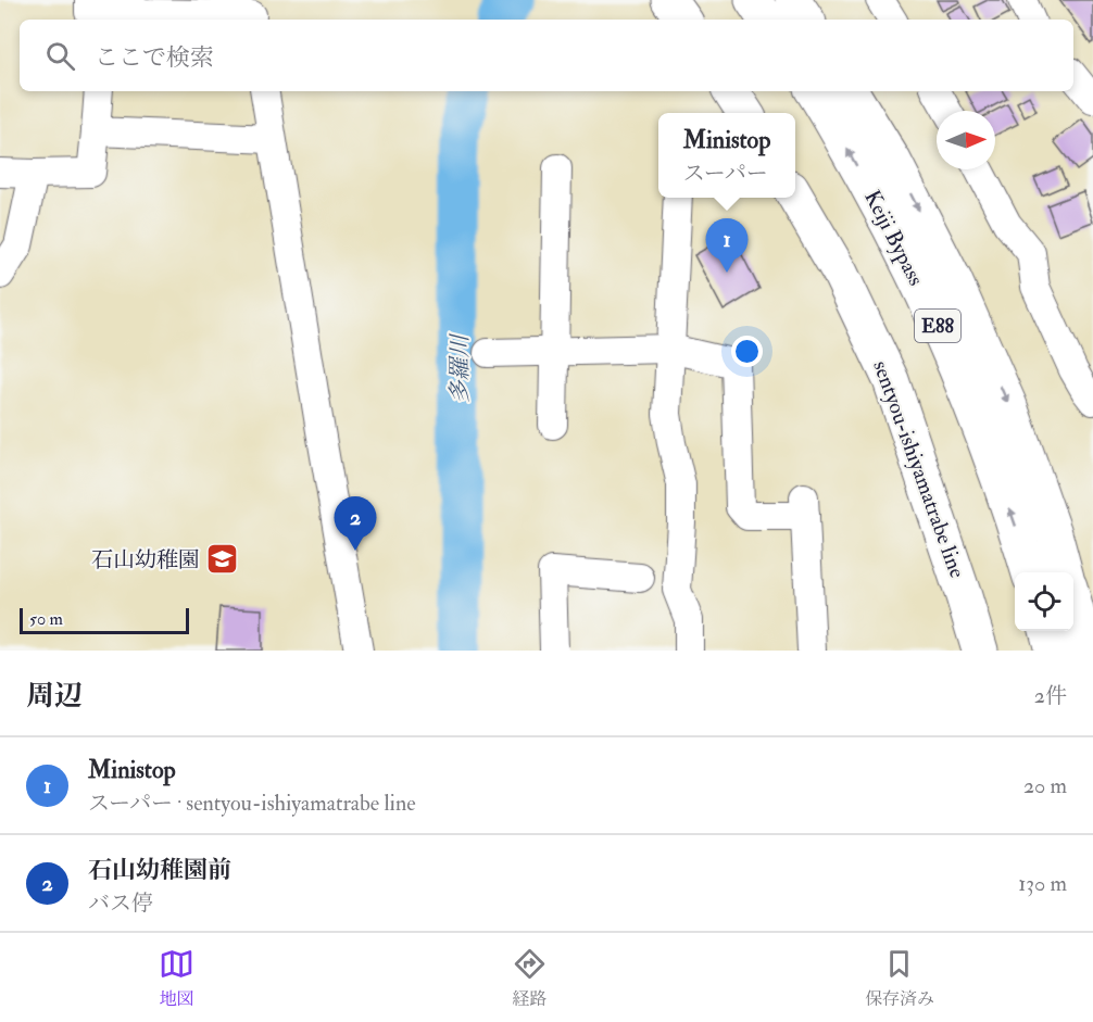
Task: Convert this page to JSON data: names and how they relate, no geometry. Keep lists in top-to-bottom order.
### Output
{
  "streets": {
    "main road": ["Keiji Bypass", "E88", "sentyou-ishiyamatrabe line"]
  },
  "water": ["多羅川"],
  "places": {
    "school or university": ["石山幼稚園"]
  },
  "scale_bar": "50 m",
  "north": "right",
  "page": {
    "search": "ここで検索",
    "popup": ["Ministop", "スーパー"],
    "pins": ["1", "2"],
    "scale": "50 m",
    "heading": ["周辺", "2件"],
    "list": [
      {
        "mark": "1",
        "name": "Ministop",
        "note": "スーパー · sentyou-ishiyamatrabe line",
        "value": "20 m"
      },
      {
        "mark": "2",
        "name": "石山幼稚園前",
        "note": "バス停",
        "value": "130 m"
      }
    ],
    "nav": ["地図", "経路", "保存済み"]
  }
}
